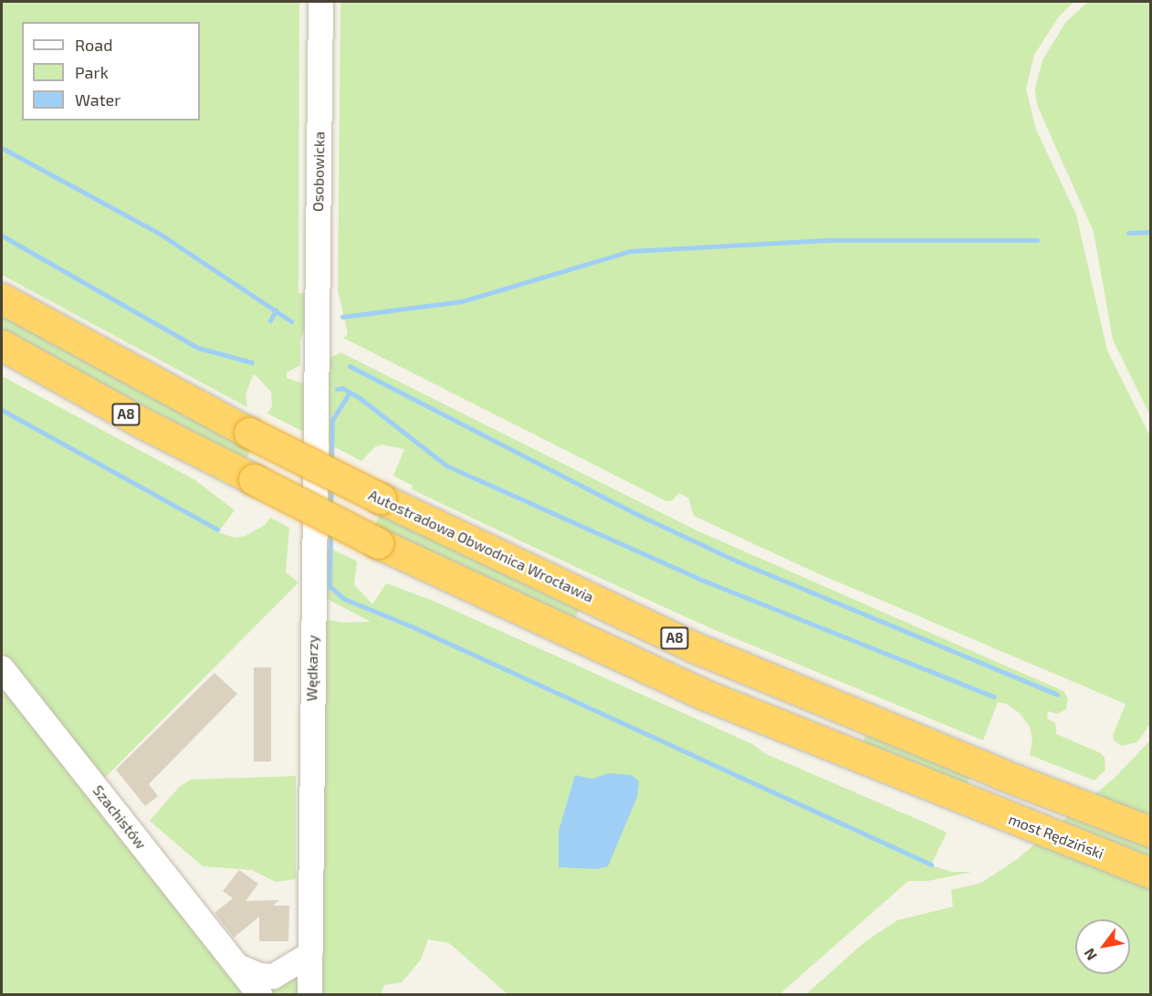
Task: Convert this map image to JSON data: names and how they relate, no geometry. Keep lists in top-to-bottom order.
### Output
{
  "streets": {
    "highway": ["A8", "Autostradowa Obwodnica Wrocławia", "most Rędziński"],
    "street": ["Osobowicka", "Wędkarzy", "Szachistów"]
  },
  "crossings": [
    ["Osobowicka", "Wędkarzy"]
  ],
  "legend": ["Road", "Park", "Water"],
  "north": "bottom left"
}
